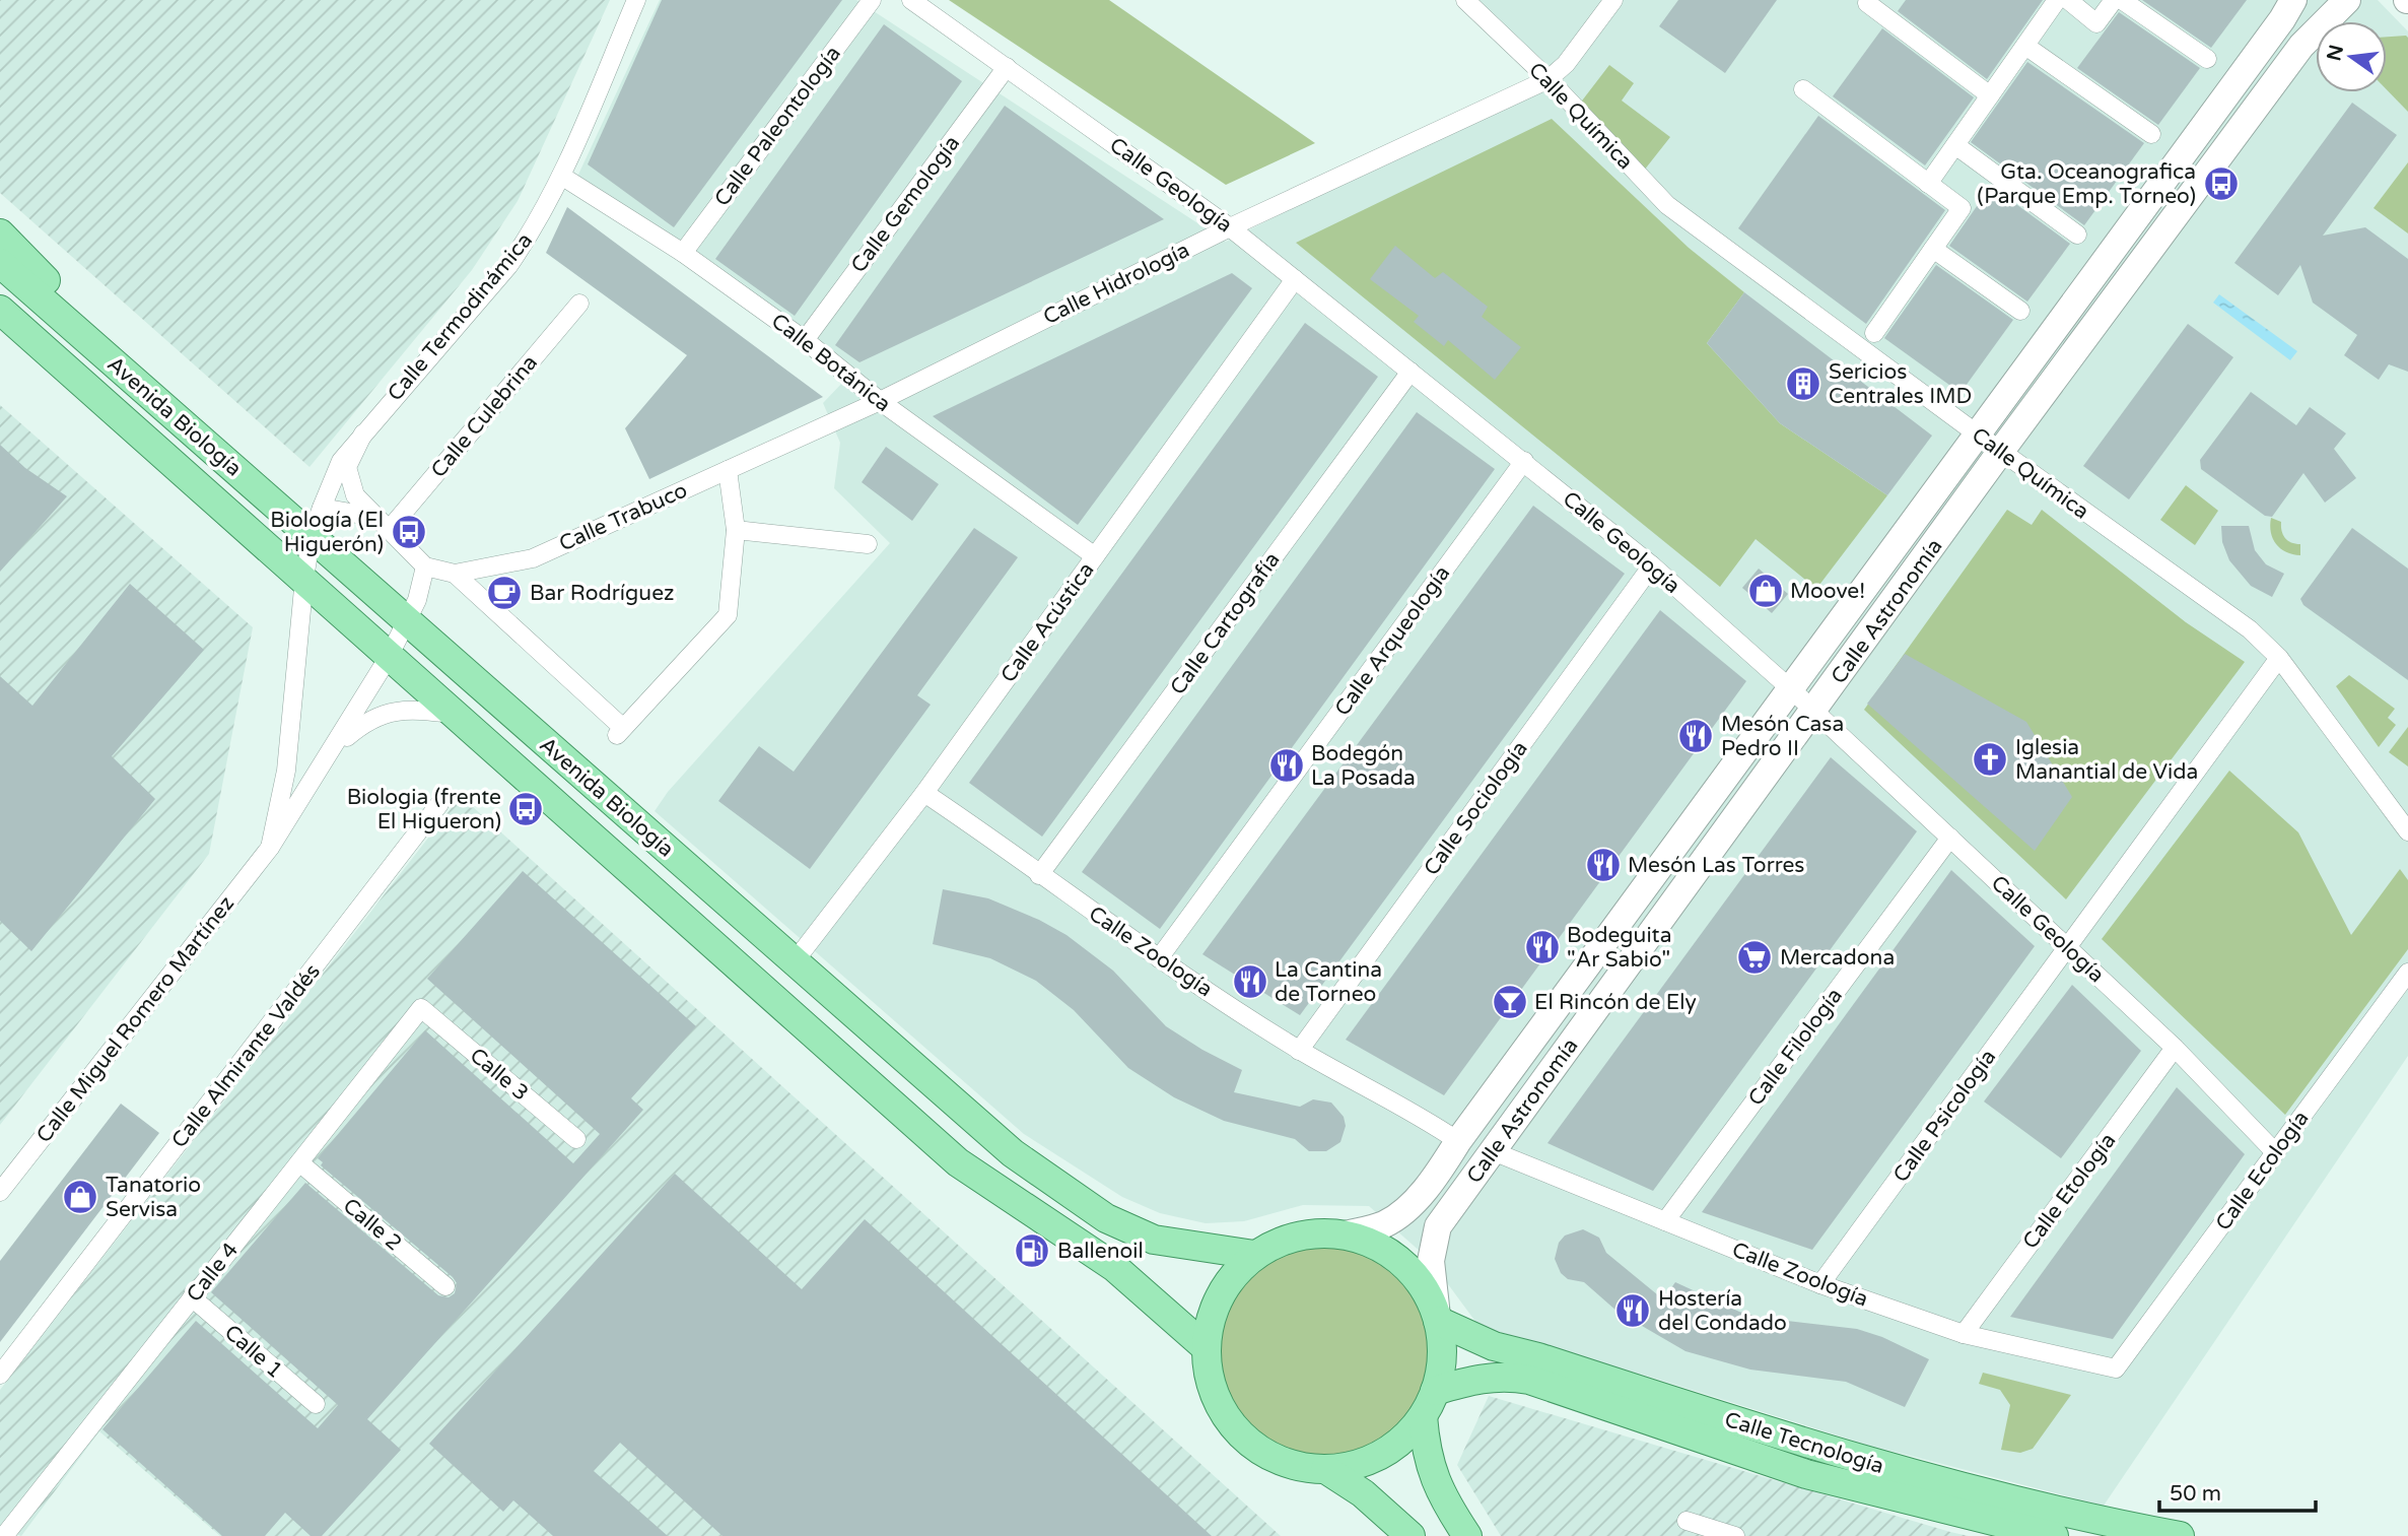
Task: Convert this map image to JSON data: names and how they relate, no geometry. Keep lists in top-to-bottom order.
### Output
{
  "streets": {
    "main road": ["Avenida Biología", "Calle Tecnología"],
    "street": [
      "Calle Química",
      "Calle Paleontología",
      "Calle Geología",
      "Calle Gemología",
      "Calle Hidrología",
      "Calle Termodinámica",
      "Calle Botánica",
      "Calle Culebrina",
      "Calle Trabuco",
      "Calle Astronomía",
      "Calle Acústica",
      "Calle Cartografía",
      "Calle Arqueología",
      "Calle Sociología",
      "Calle Zoología",
      "Calle Miguel Romero Martínez",
      "Calle Filología",
      "Calle Almirante Valdés",
      "Calle 3",
      "Calle Psicología",
      "Calle Ecología",
      "Calle Etología",
      "Calle 2",
      "Calle 4",
      "Calle 1"
    ]
  },
  "crossings": [
    ["Calle Química", "Calle Hidrología"],
    ["Calle Química", "Calle Astronomía"],
    ["Calle Química", "Calle Psicología"],
    ["Calle Paleontología", "Calle Botánica"],
    ["Calle Geología", "Calle Gemología"],
    ["Calle Geología", "Calle Hidrología"],
    ["Calle Geología", "Calle Astronomía"],
    ["Calle Geología", "Calle Acústica"],
    ["Calle Geología", "Calle Cartografía"],
    ["Calle Geología", "Calle Arqueología"],
    ["Calle Geología", "Calle Sociología"],
    ["Calle Geología", "Calle Filología"],
    ["Calle Geología", "Calle Psicología"],
    ["Calle Geología", "Calle Ecología"],
    ["Calle Geología", "Calle Etología"],
    ["Calle Gemología", "Calle Botánica"],
    ["Calle Hidrología", "Calle Botánica"],
    ["Calle Hidrología", "Calle Trabuco"],
    ["Calle Termodinámica", "Calle Botánica"],
    ["Calle Termodinámica", "Avenida Biología"],
    ["Calle Termodinámica", "Calle Miguel Romero Martínez"],
    ["Calle Botánica", "Calle Trabuco"],
    ["Calle Botánica", "Calle Acústica"],
    ["Avenida Biología", "Calle Astronomía"],
    ["Avenida Biología", "Calle Acústica"],
    ["Avenida Biología", "Calle Tecnología"],
    ["Calle Astronomía", "Calle Zoología"],
    ["Calle Astronomía", "Calle Tecnología"],
    ["Calle Acústica", "Calle Zoología"],
    ["Calle Cartografía", "Calle Zoología"],
    ["Calle Arqueología", "Calle Zoología"],
    ["Calle Sociología", "Calle Zoología"],
    ["Calle Zoología", "Calle Filología"],
    ["Calle Zoología", "Calle Psicología"],
    ["Calle Zoología", "Calle Ecología"],
    ["Calle Zoología", "Calle Etología"],
    ["Calle 3", "Calle 4"],
    ["Calle 2", "Calle 4"],
    ["Calle 4", "Calle 1"]
  ],
  "places": {
    "bus stop": ["Gta. Oceanografica (Parque Emp. Torneo)", "Biología (El Higuerón)", "Biologia (frente El Higueron)"],
    "building": ["Sericios Centrales IMD"],
    "shop": ["Moove!", "Tanatorio Servisa"],
    "cafe": ["Bar Rodríguez"],
    "restaurant": [
      "Mesón Casa Pedro II",
      "Bodegón La Posada",
      "Mesón Las Torres",
      "Bodeguita \"Ar Sabio\"",
      "La Cantina de Torneo",
      "Hostería del Condado"
    ],
    "church": ["Iglesia Manantial de Vida"],
    "supermarket": ["Mercadona"],
    "bar": ["El Rincón de Ely"],
    "fuel station": ["Ballenoil"]
  },
  "scale_bar": "50 m",
  "north": "left"
}
